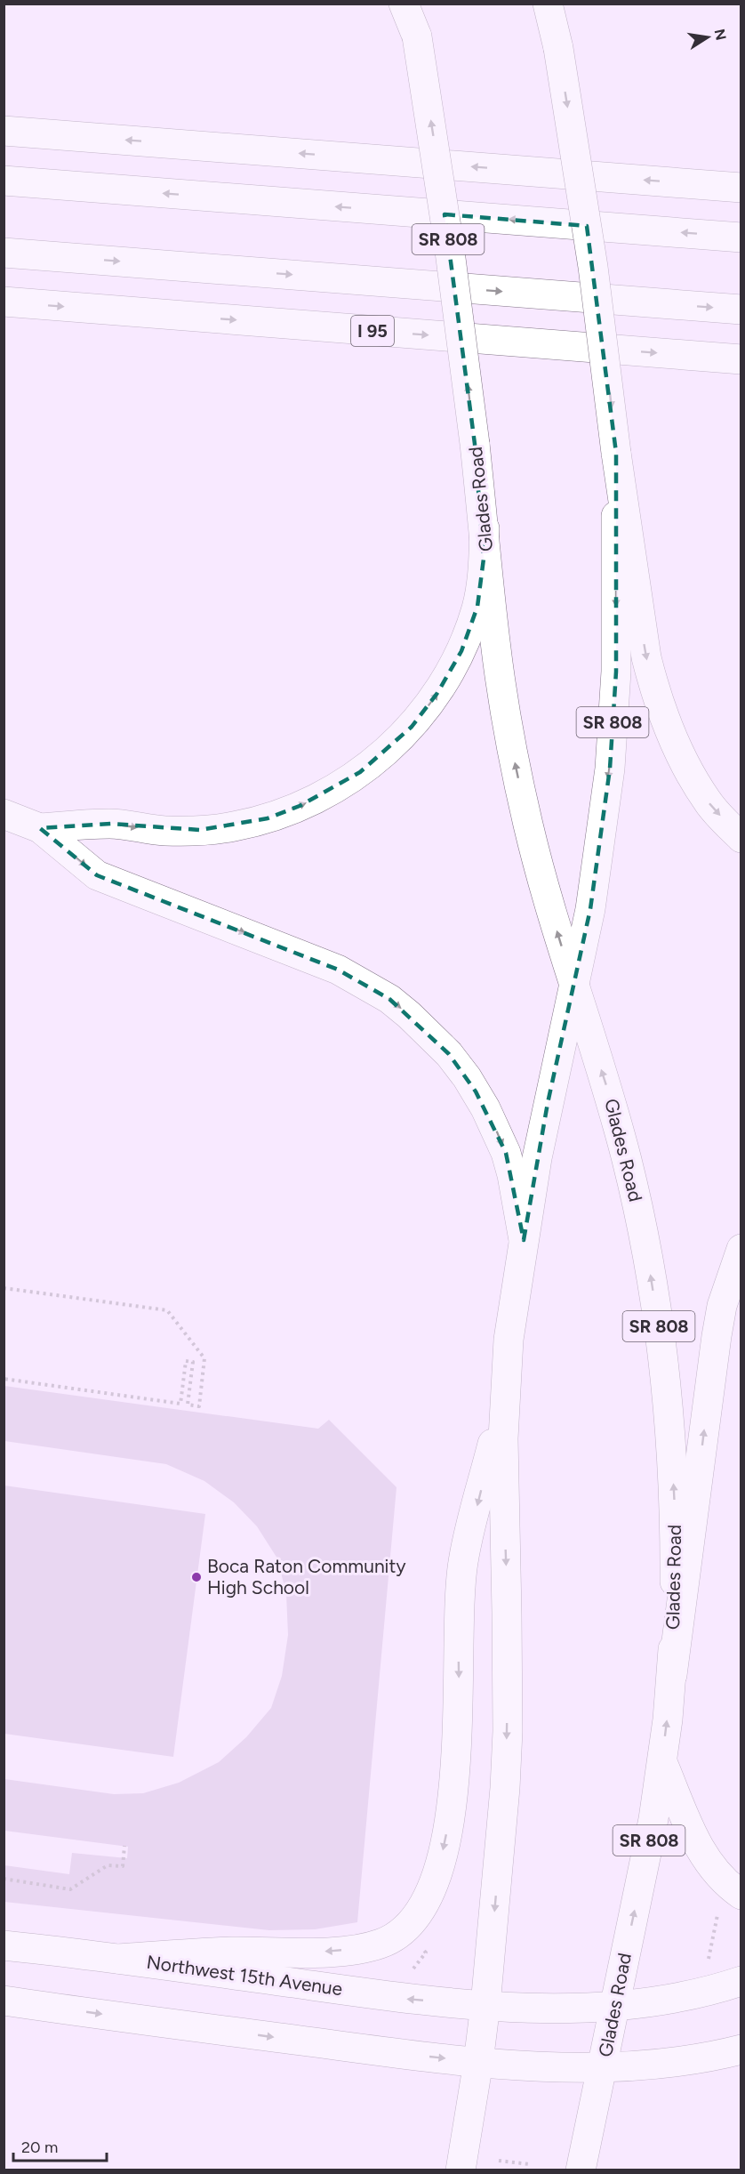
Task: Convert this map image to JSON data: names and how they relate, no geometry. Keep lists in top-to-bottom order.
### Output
{
  "streets": {
    "main road": [
      "SR 808",
      "I 95",
      "Glades Road",
      "Northwest 15th Avenue"
    ]
  },
  "crossings": [
    ["Glades Road", "Northwest 15th Avenue"]
  ],
  "places": ["Boca Raton Community High School"],
  "scale_bar": "20 m",
  "north": "right"
}
